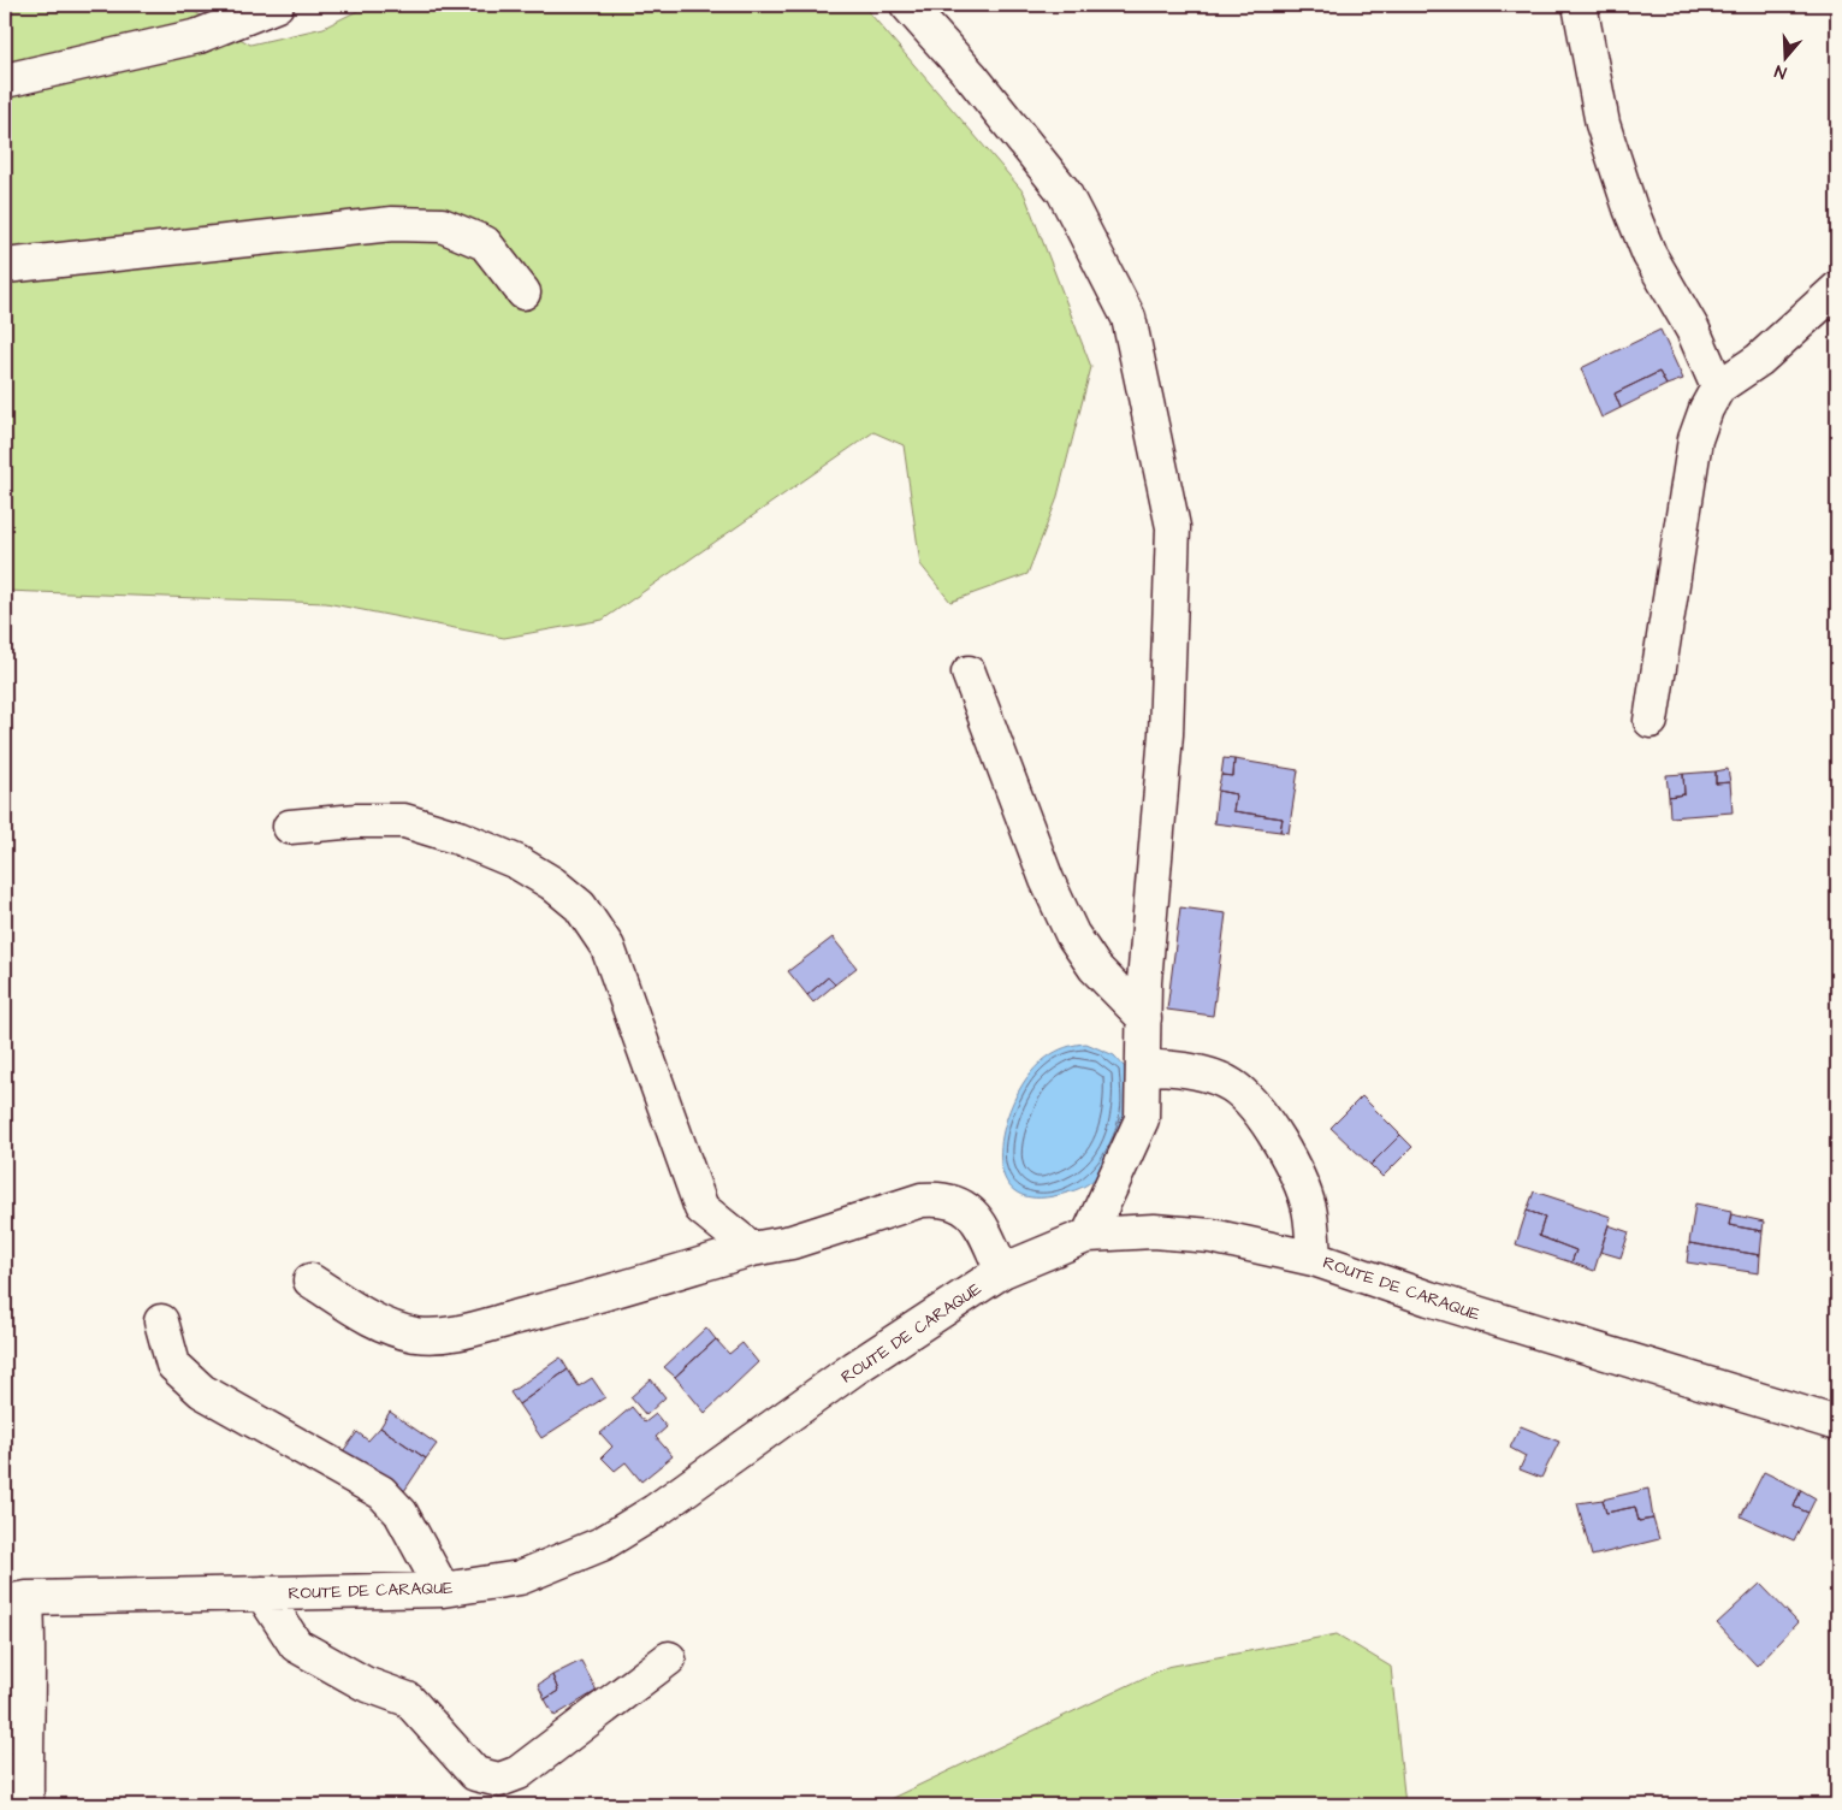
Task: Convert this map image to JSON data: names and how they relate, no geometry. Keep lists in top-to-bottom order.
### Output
{
  "streets": {
    "street": ["ROUTE DE CARAQUE"]
  },
  "north": "bottom"
}
